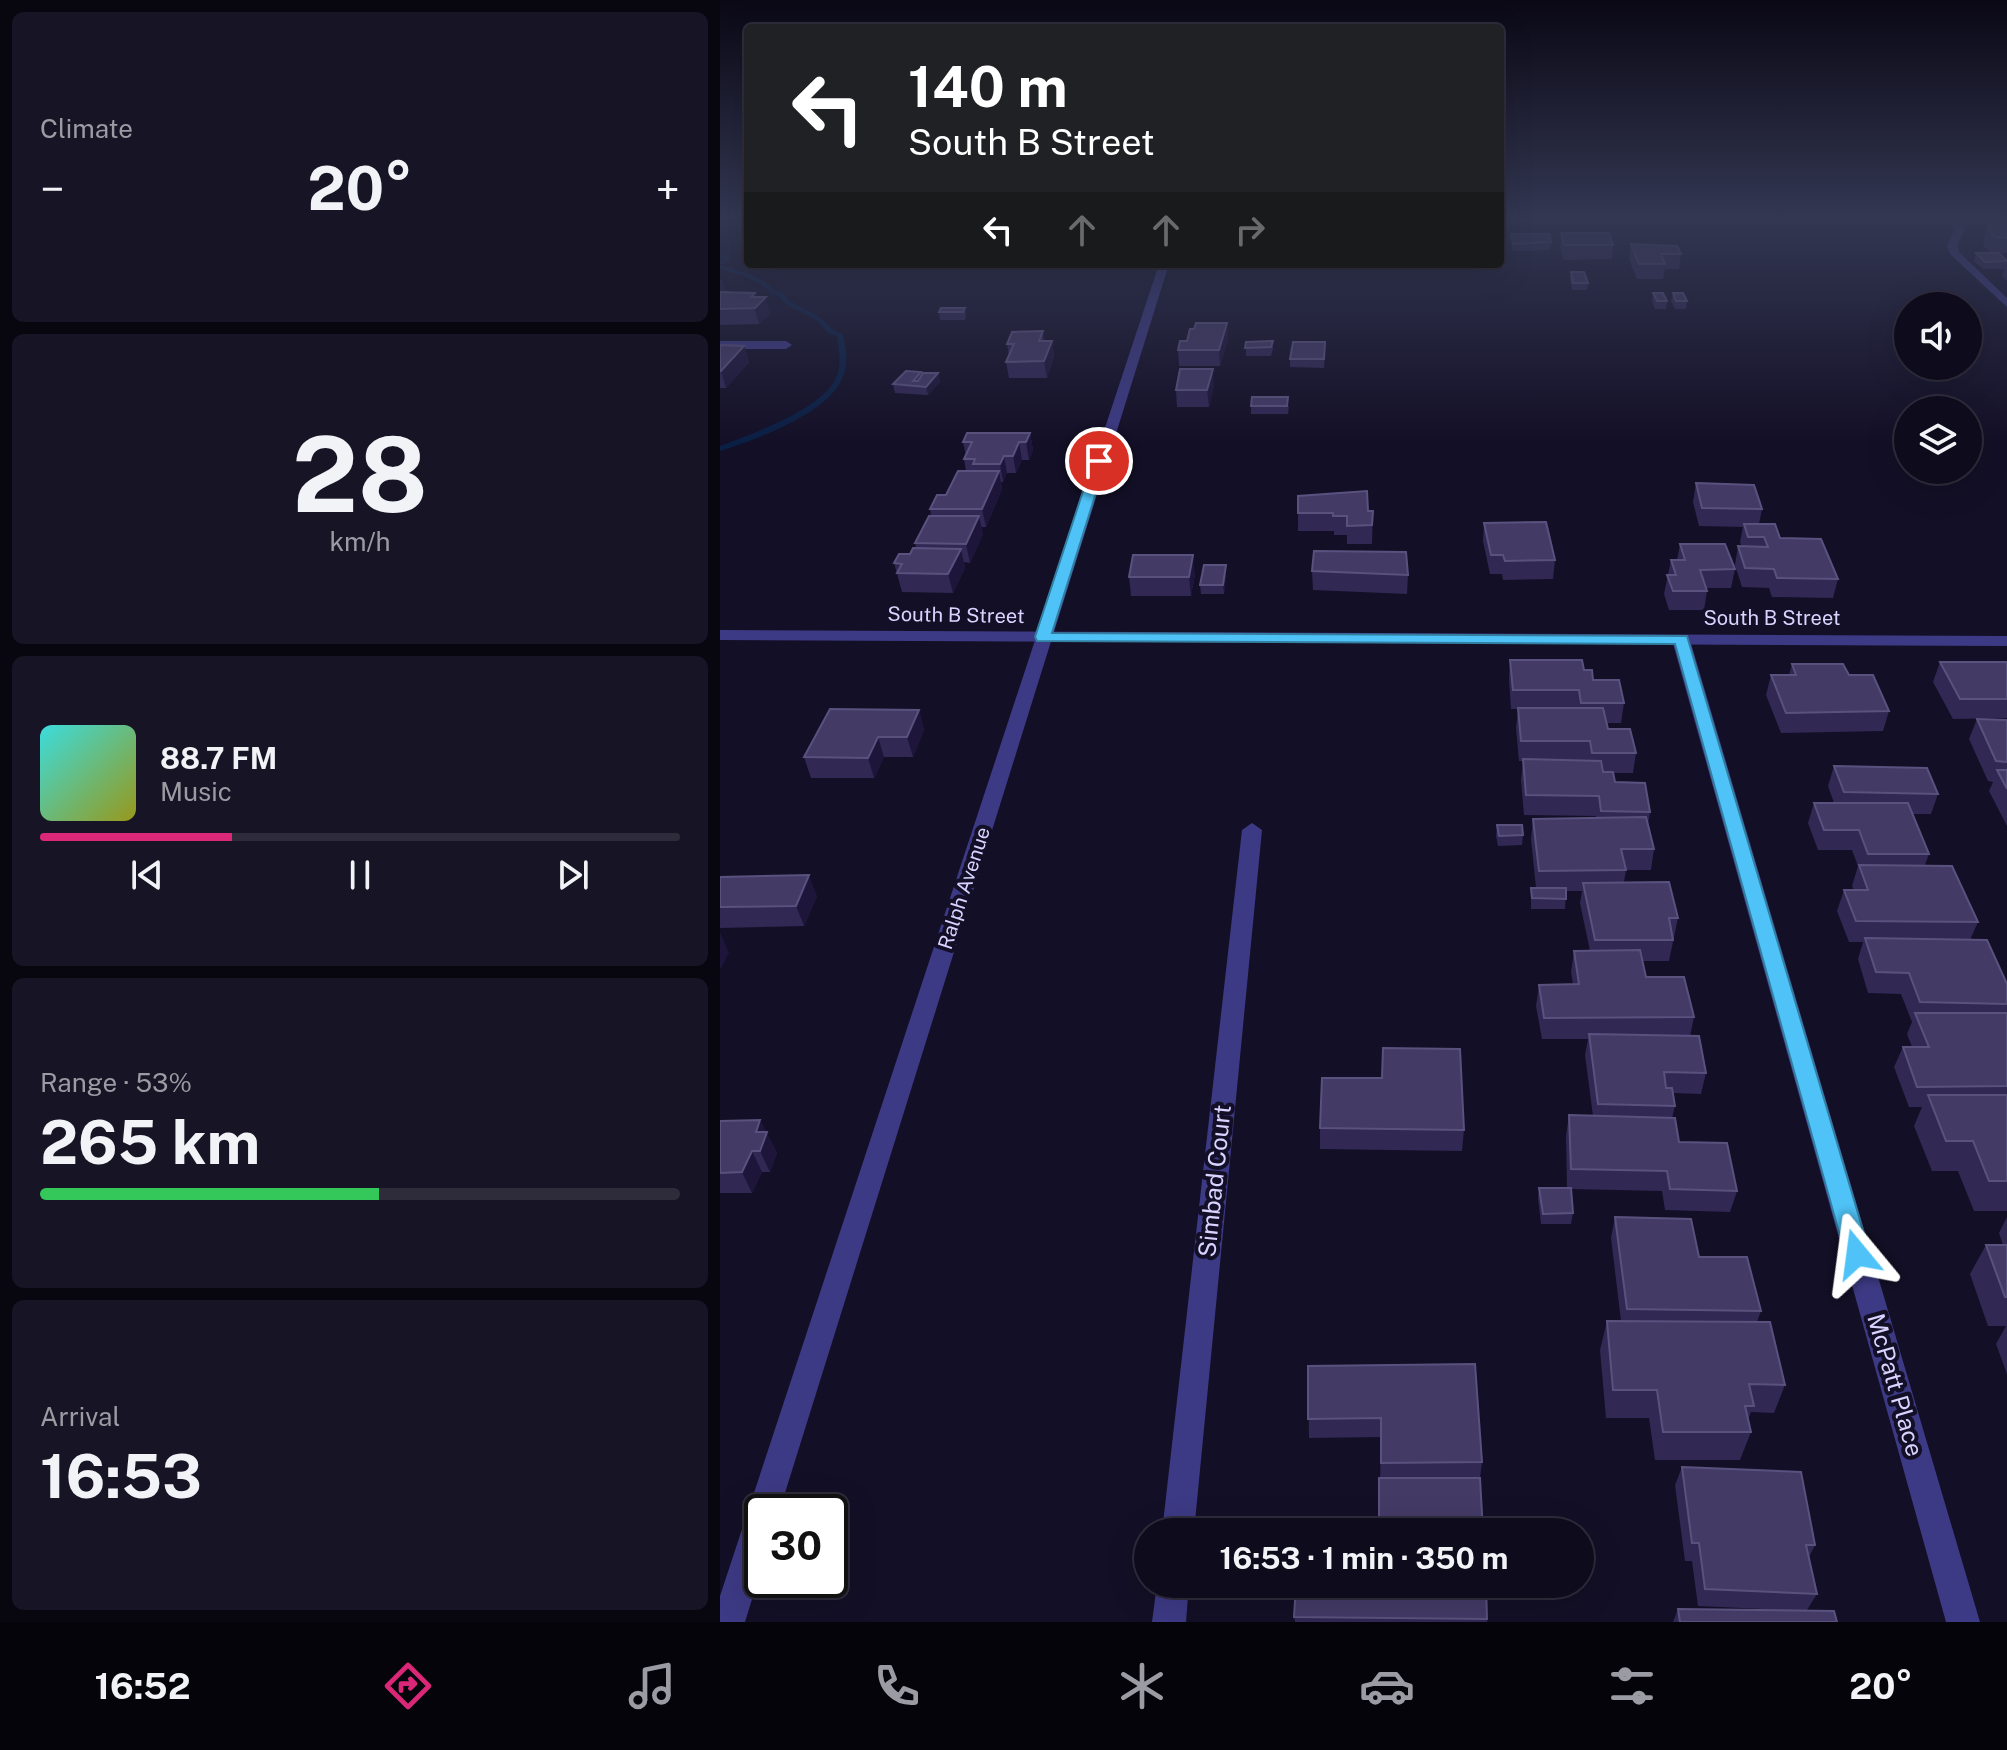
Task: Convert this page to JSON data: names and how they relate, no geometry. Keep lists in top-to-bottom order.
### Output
{
  "streets": {
    "street": [
      "South B Street",
      "Ralph Avenue",
      "Simbad Court",
      "McPatt Place"
    ]
  },
  "crossings": [
    ["South B Street", "Ralph Avenue"],
    ["South B Street", "McPatt Place"]
  ],
  "page": {
    "tile": [
      "Climate",
      ["28", "km/h"],
      ["Range · 53%", "265 km"],
      ["Arrival", "16:53"]
    ],
    "turn": ["140 m", "South B Street"],
    "heat": ["−", "20°", "+"],
    "song": ["88.7 FM", "Music"],
    "limit": "30",
    "trip": "16:53 · 1 min · 350 m",
    "tabs": ["16:52", "20°"]
  }
}
